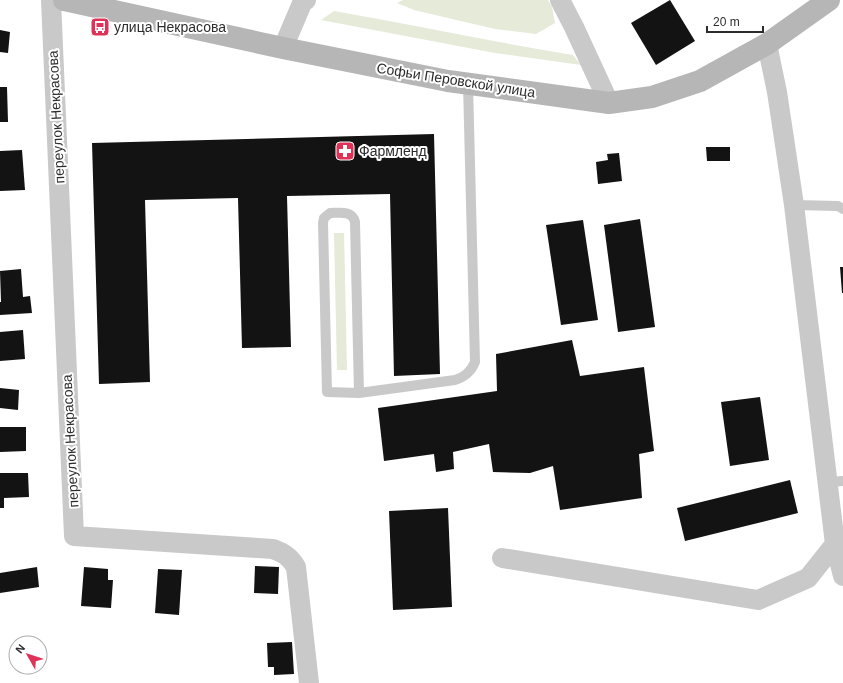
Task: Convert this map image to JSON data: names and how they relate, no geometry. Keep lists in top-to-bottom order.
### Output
{
  "streets": {
    "main road": ["Софьи Перовской улица"],
    "street": ["переулок Некрасова"]
  },
  "places": {
    "bus stop": ["улица Некрасова"],
    "pharmacy": ["Фармленд"]
  },
  "scale_bar": "20 m",
  "north": "top left"
}
